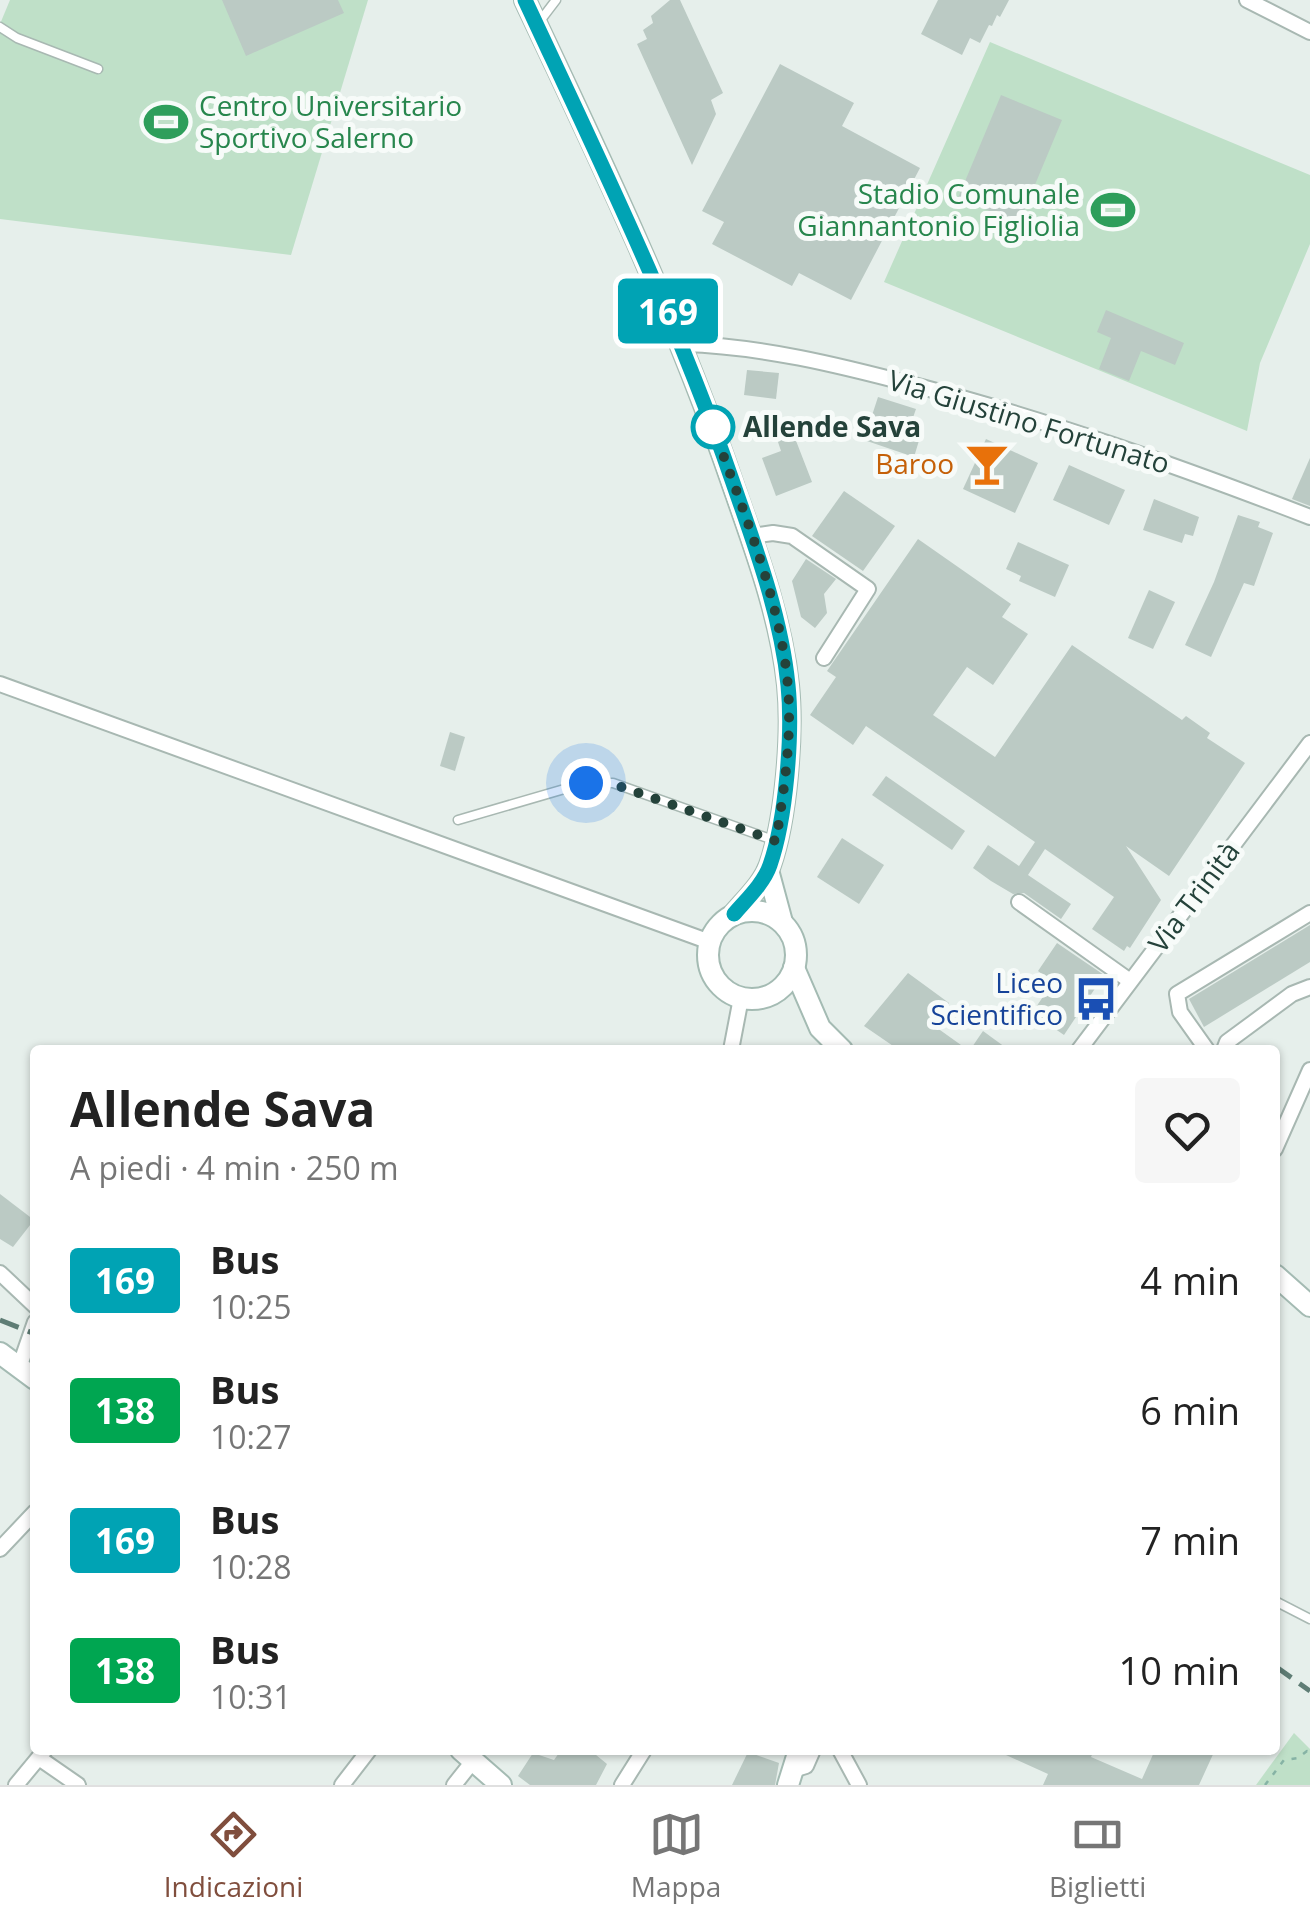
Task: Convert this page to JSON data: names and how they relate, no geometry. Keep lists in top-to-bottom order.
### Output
{
  "streets": {
    "street": ["Via Giustino Fortunato", "Via Trinità"]
  },
  "places": {
    "sports": ["Centro Universitario Sportivo Salerno", "Stadio Comunale Giannantonio Figliolia"],
    "other": ["Allende Sava"],
    "bar": ["Baroo"],
    "bus stop": ["Liceo Scientifico"]
  },
  "lines": ["bus line 169"],
  "page": {
    "on_map": "169",
    "heading": ["Allende Sava", "A piedi · 4 min · 250 m"],
    "list": [
      {
        "mark": "169",
        "name": "Bus",
        "note": "10:25",
        "value": "4 min"
      },
      {
        "mark": "138",
        "name": "Bus",
        "note": "10:27",
        "value": "6 min"
      },
      {
        "mark": "169",
        "name": "Bus",
        "note": "10:28",
        "value": "7 min"
      },
      {
        "mark": "138",
        "name": "Bus",
        "note": "10:31",
        "value": "10 min"
      }
    ],
    "tabs": ["Indicazioni", "Mappa", "Biglietti"]
  }
}
